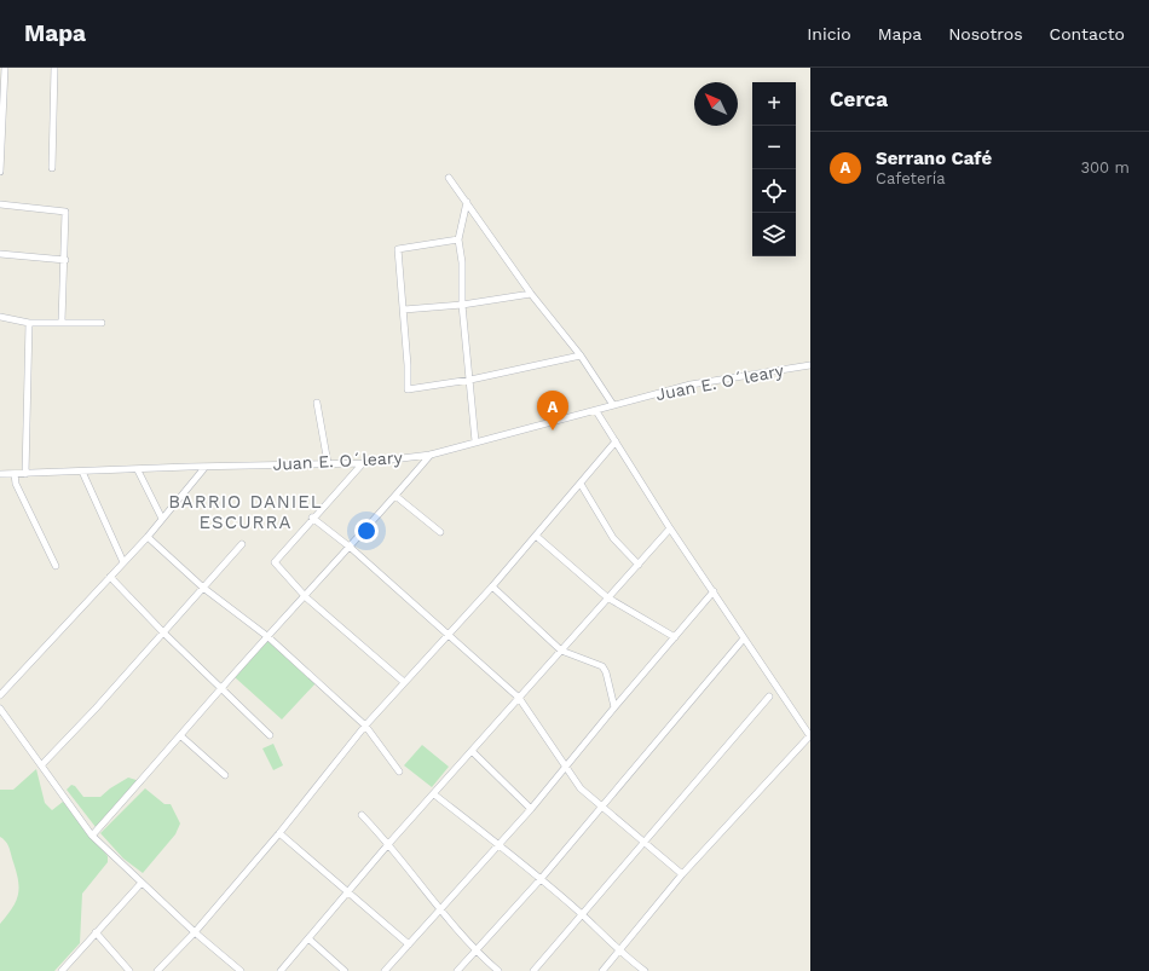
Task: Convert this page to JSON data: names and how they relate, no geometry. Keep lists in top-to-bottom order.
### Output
{
  "streets": {
    "street": ["Juan E. O´leary"]
  },
  "districts": ["BARRIO DANIEL ESCURRA"],
  "north": "top left",
  "page": {
    "header": "Mapa",
    "nav": [
      "Inicio",
      "Mapa",
      "Nosotros",
      "Contacto"
    ],
    "heading": "Cerca",
    "map_buttons": ["+", "−"],
    "list": [
      {
        "mark": "A",
        "name": "Serrano Café",
        "note": "Cafetería",
        "value": "300 m"
      }
    ],
    "pins": "A"
  }
}
